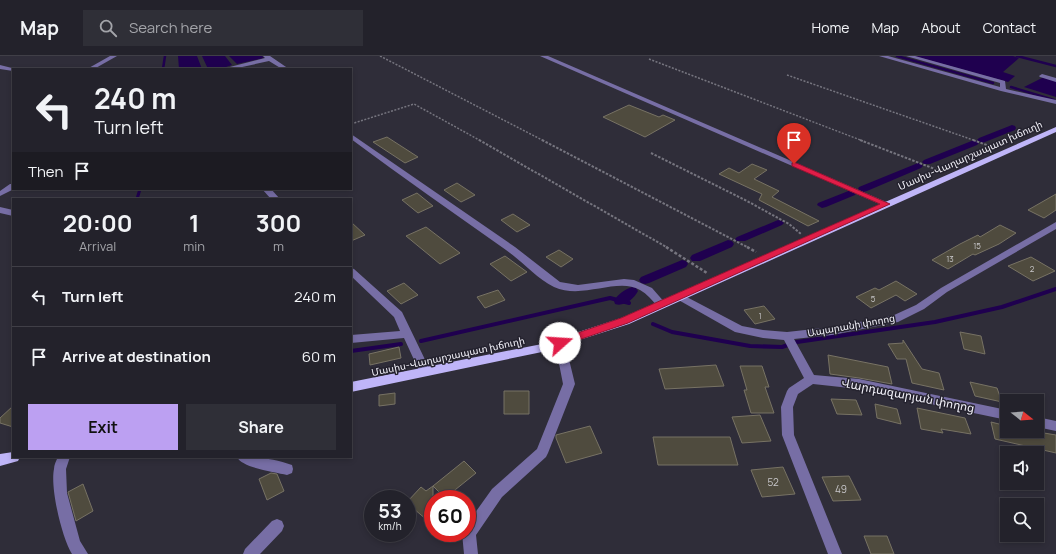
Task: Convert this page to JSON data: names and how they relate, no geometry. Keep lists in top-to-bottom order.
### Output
{
  "streets": {
    "main road": ["Մասիս-Վաղարշապատ խճուղի"],
    "street": ["Ապարանի փողոց", "Վարդազարյան փողոց"]
  },
  "crossings": [
    ["Մասիս-Վաղարշապատ խճուղի", "Ապարանի փողոց"]
  ],
  "house_numbers": [
    "15",
    "13",
    "2",
    "5",
    "1",
    "52",
    "49"
  ],
  "north": "right",
  "page": {
    "header": "Map",
    "search": "Search here",
    "nav": [
      "Home",
      "Map",
      "About",
      "Contact"
    ],
    "turn": ["240 m", "Turn left"],
    "then": "Then",
    "eta": [
      "20:00",
      "Arrival",
      "1",
      "min",
      "300",
      "m"
    ],
    "list": [
      {
        "name": "Turn left",
        "value": "240 m"
      },
      {
        "name": "Arrive at destination",
        "value": "60 m"
      }
    ],
    "buttons": ["Exit", "Share"],
    "speed": "53 km/h",
    "limit": "60"
  }
}
